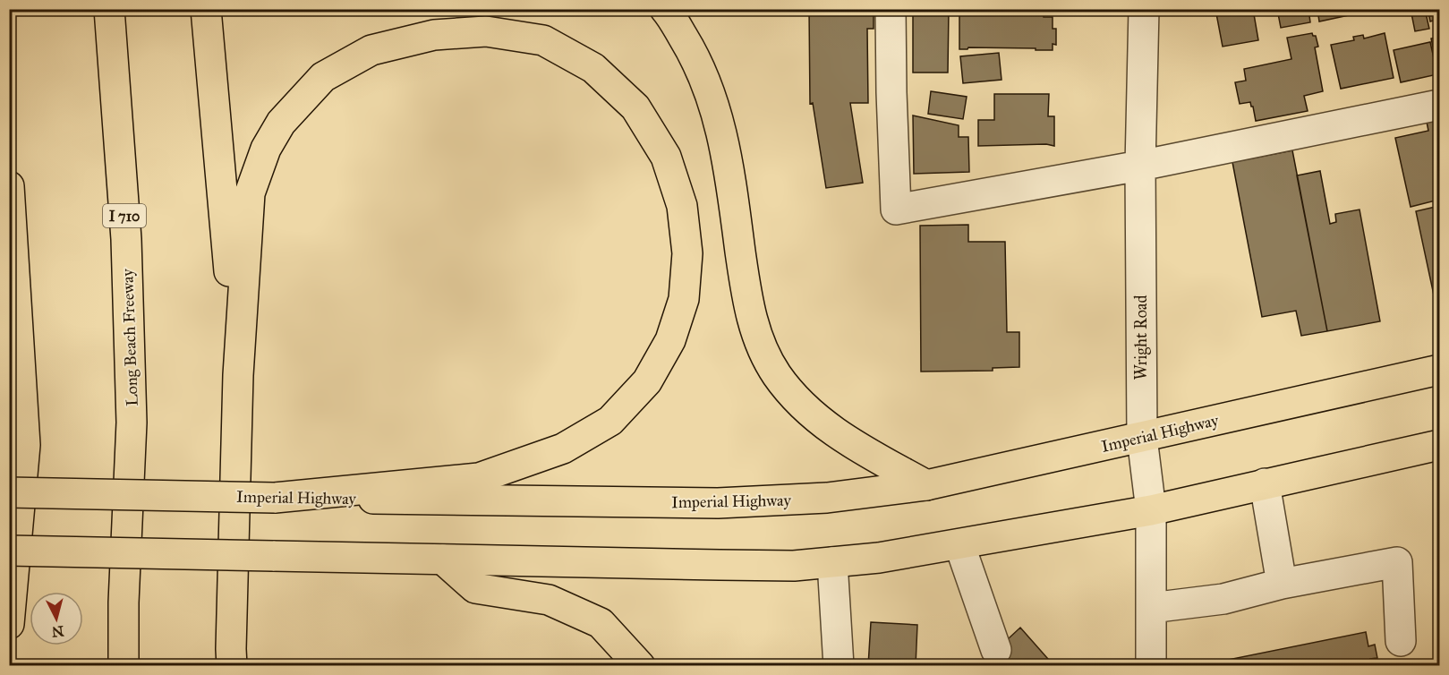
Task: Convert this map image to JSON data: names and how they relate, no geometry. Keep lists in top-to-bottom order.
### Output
{
  "streets": {
    "main road": ["I 710", "Long Beach Freeway", "Imperial Highway"],
    "street": ["Wright Road"]
  },
  "crossings": [
    ["Wright Road", "Imperial Highway"]
  ],
  "north": "bottom"
}
